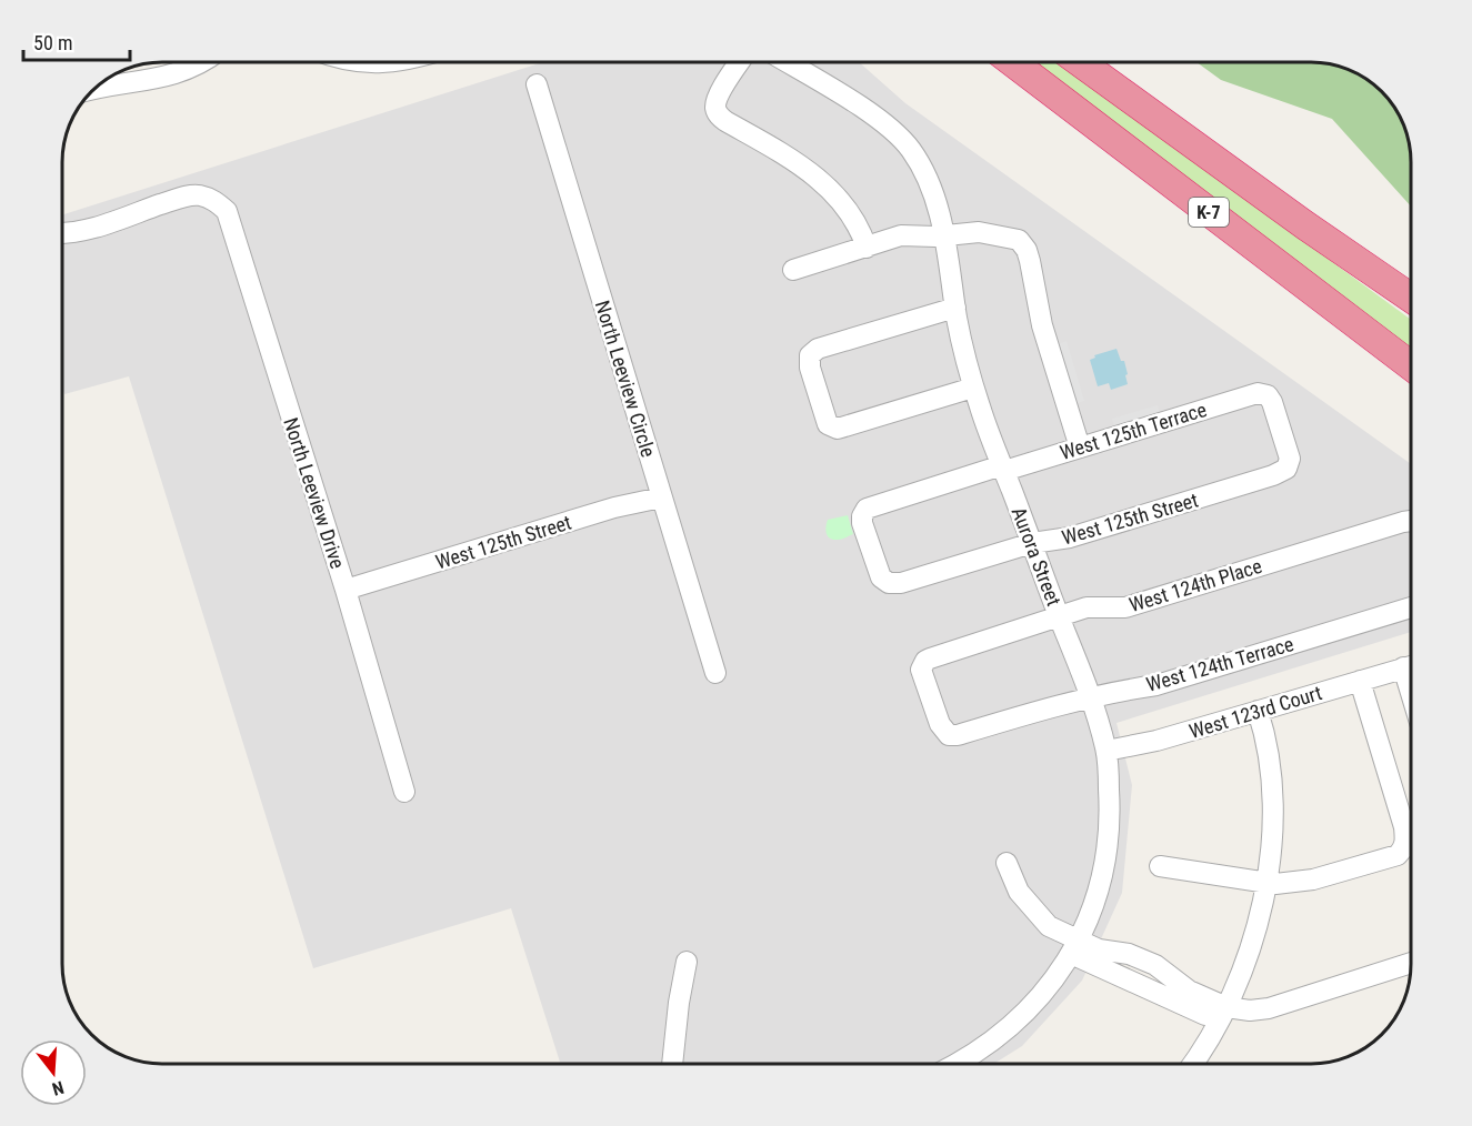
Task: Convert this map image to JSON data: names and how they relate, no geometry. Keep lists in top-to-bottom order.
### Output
{
  "streets": {
    "highway": ["K-7"],
    "street": [
      "North Leeview Circle",
      "West 125th Terrace",
      "North Leeview Drive",
      "West 125th Street",
      "Aurora Street",
      "West 124th Place",
      "West 124th Terrace",
      "West 123rd Court"
    ]
  },
  "crossings": [
    ["North Leeview Circle", "West 125th Street"],
    ["West 125th Terrace", "West 125th Street"],
    ["West 125th Terrace", "Aurora Street"],
    ["North Leeview Drive", "West 125th Street"],
    ["West 125th Street", "Aurora Street"],
    ["Aurora Street", "West 124th Place"],
    ["Aurora Street", "West 124th Terrace"],
    ["Aurora Street", "West 123rd Court"],
    ["West 124th Place", "West 124th Terrace"]
  ],
  "scale_bar": "50 m",
  "north": "bottom"
}
